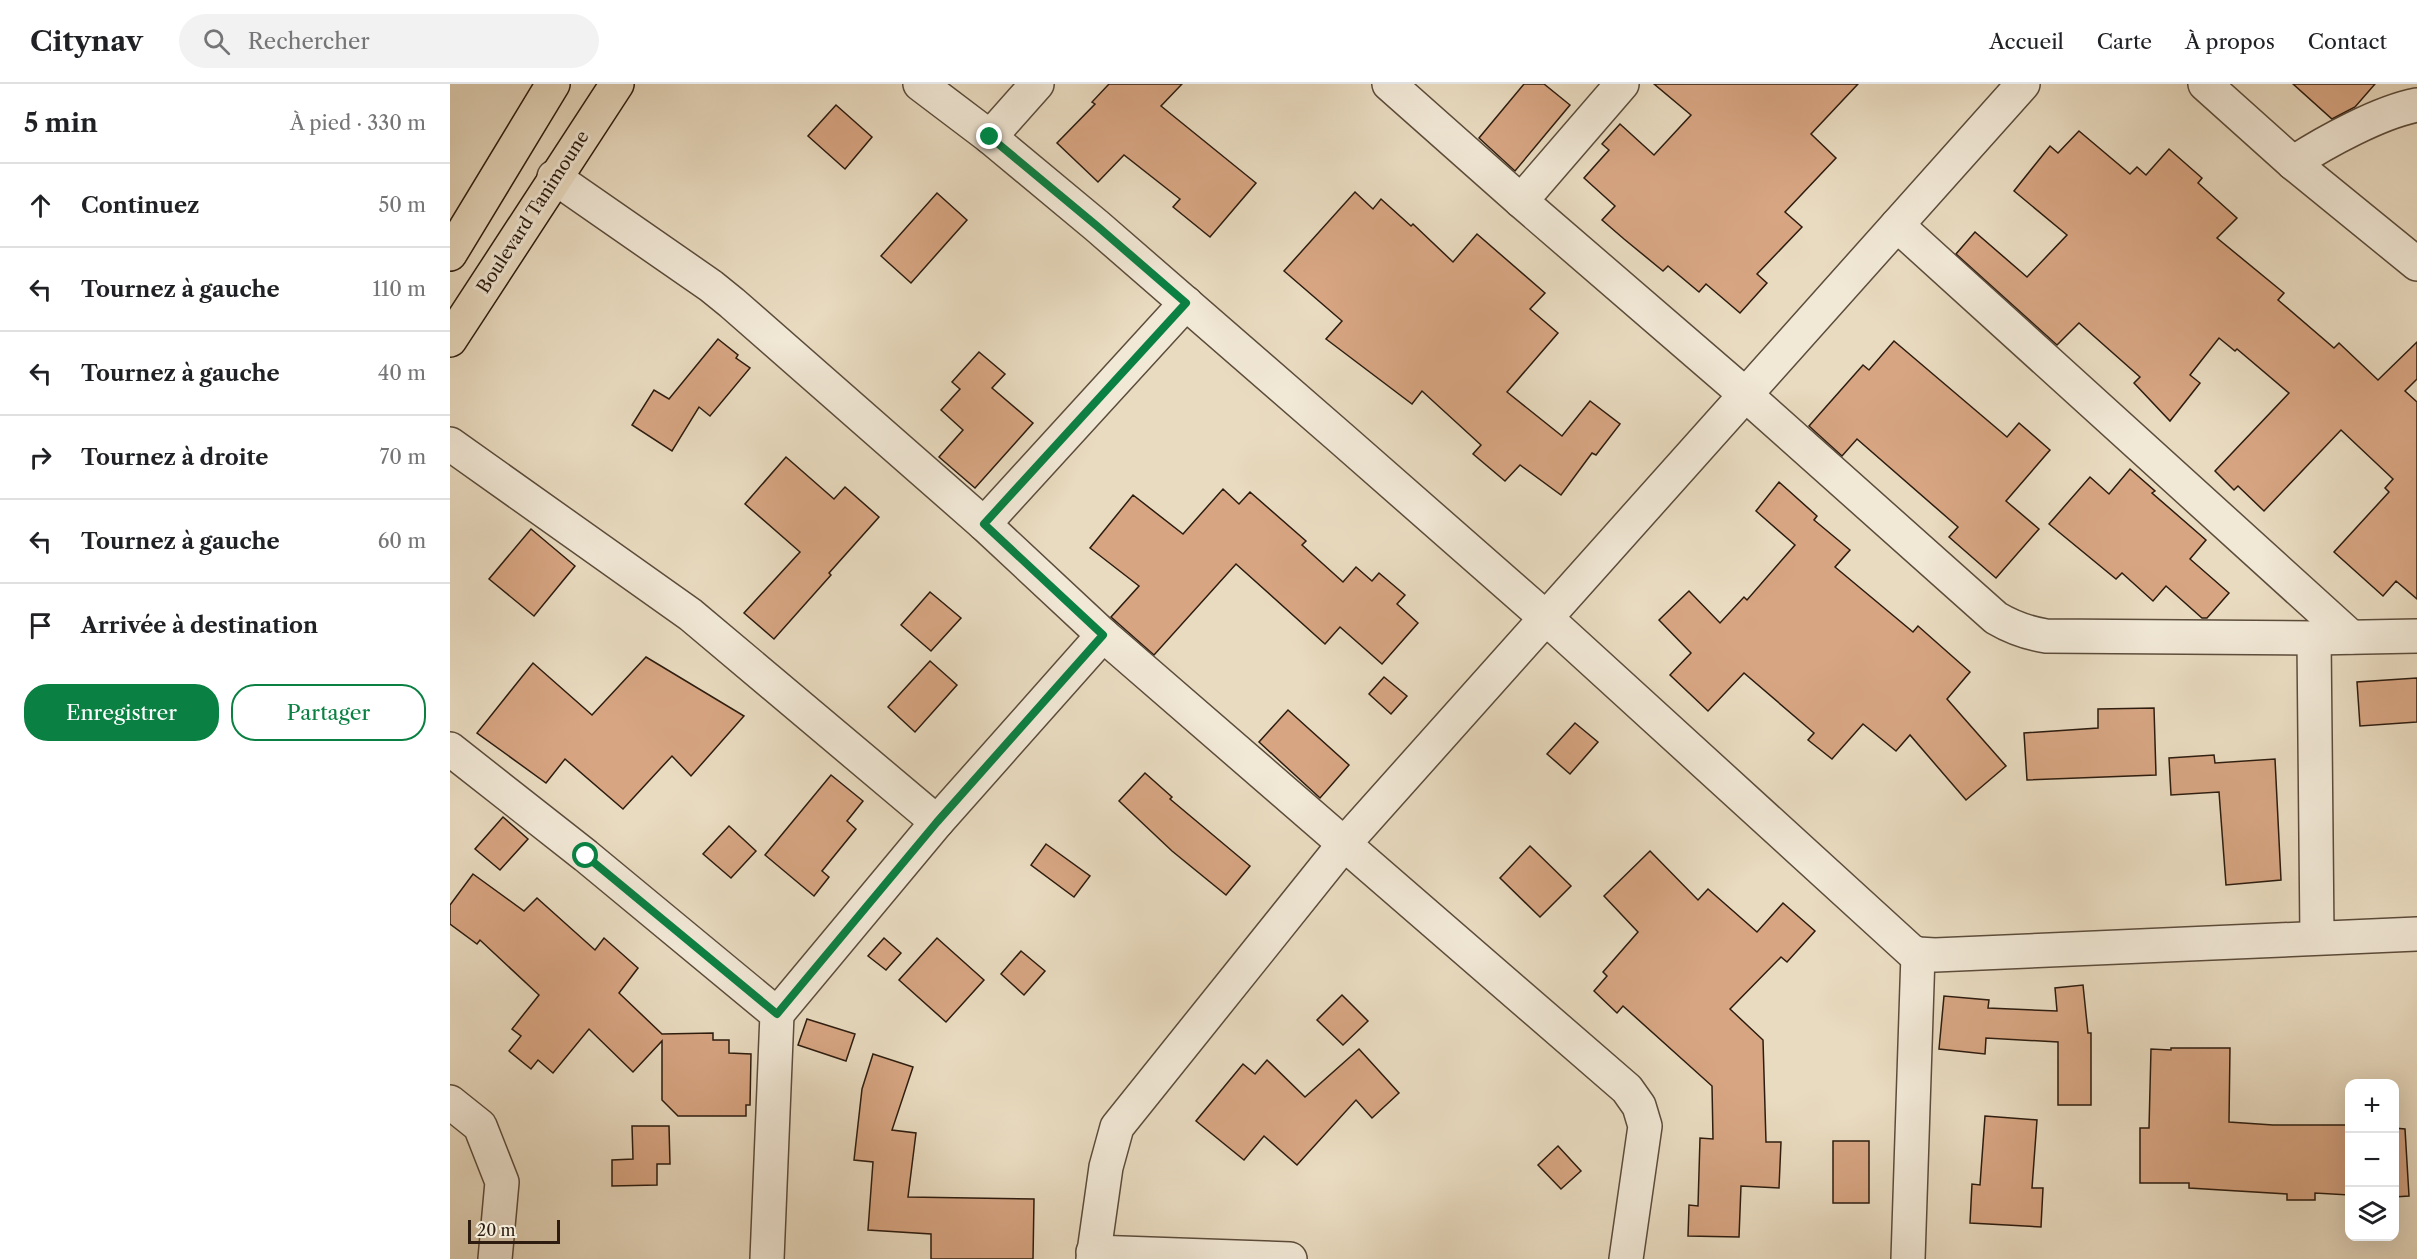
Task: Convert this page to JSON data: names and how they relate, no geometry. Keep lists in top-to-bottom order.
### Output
{
  "streets": {
    "main road": ["Boulevard Tanimoune"]
  },
  "scale_bar": "20 m",
  "page": {
    "header": "Citynav",
    "search": "Rechercher",
    "nav": [
      "Accueil",
      "Carte",
      "À propos",
      "Contact"
    ],
    "heading": ["5 min", "À pied · 330 m"],
    "list": [
      ["Continuez", "50 m"],
      ["Tournez à gauche", "110 m"],
      ["Tournez à gauche", "40 m"],
      ["Tournez à droite", "70 m"],
      ["Tournez à gauche", "60 m"],
      "Arrivée à destination"
    ],
    "buttons": ["Enregistrer", "Partager"],
    "map_buttons": ["+", "−"],
    "scale": "20 m"
  }
}
